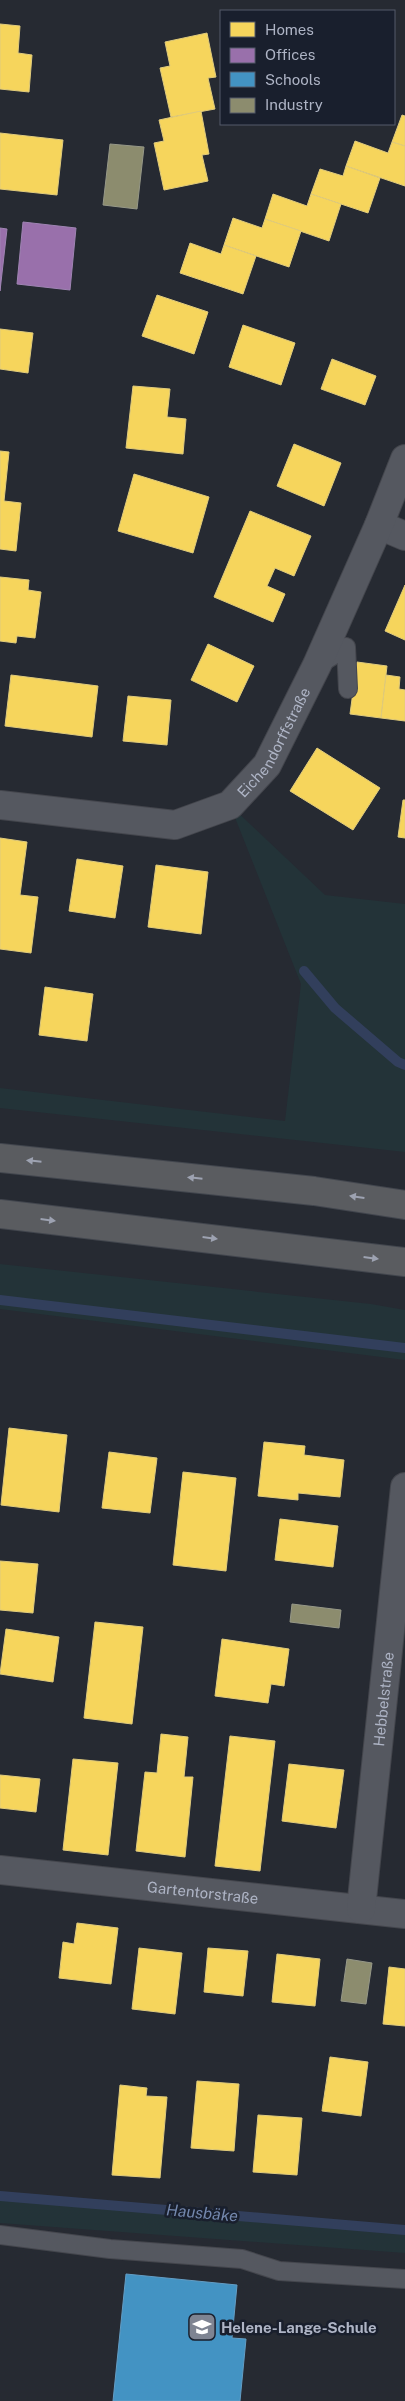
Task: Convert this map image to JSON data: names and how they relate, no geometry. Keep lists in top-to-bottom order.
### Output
{
  "streets": {
    "street": ["Eichendorffstraße", "Hebbelstraße", "Gartentorstraße"]
  },
  "crossings": [
    ["Hebbelstraße", "Gartentorstraße"]
  ],
  "water": ["Hausbäke"],
  "places": {
    "school or university": ["Helene-Lange-Schule"]
  },
  "legend": [
    "Homes",
    "Offices",
    "Schools",
    "Industry"
  ]
}
